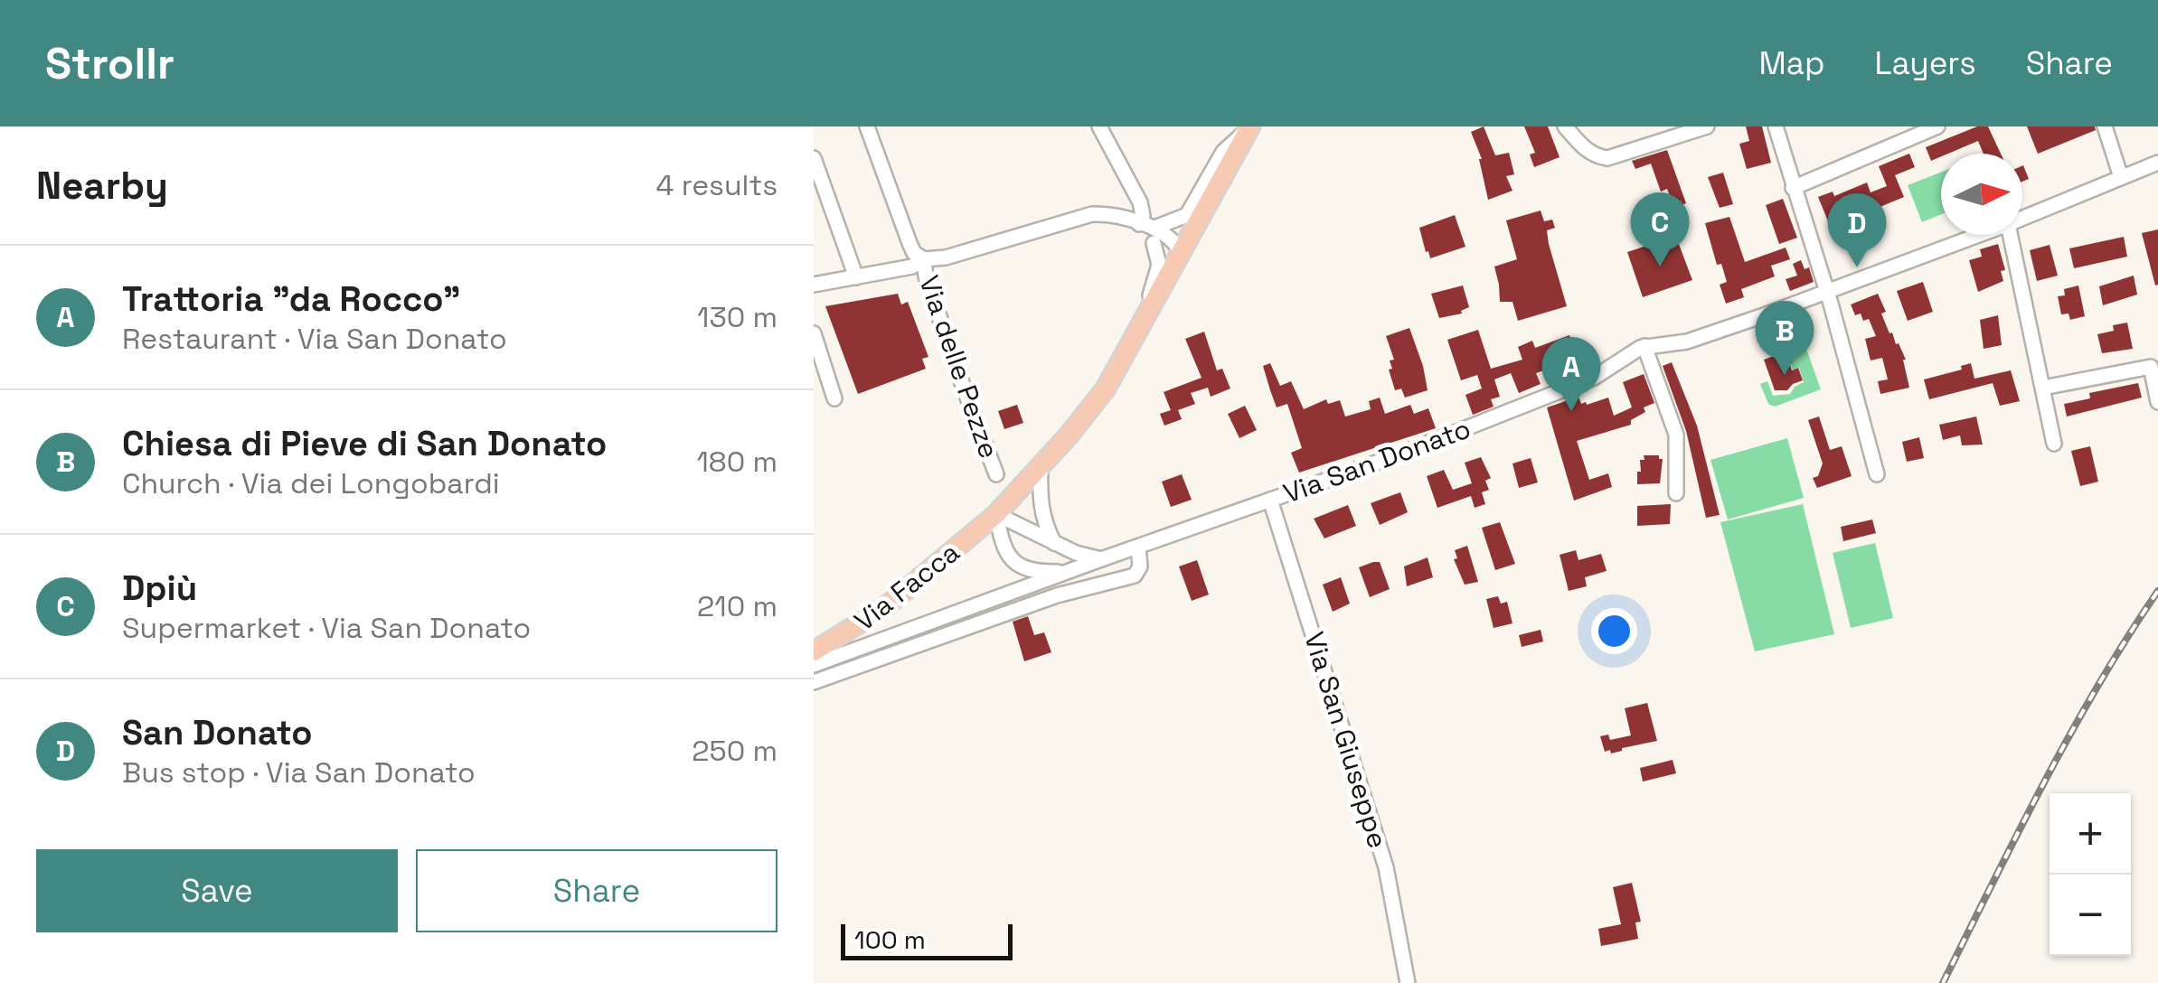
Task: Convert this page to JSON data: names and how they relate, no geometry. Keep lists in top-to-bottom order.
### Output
{
  "streets": {
    "main road": ["Via Facca"],
    "street": ["Via delle Pezze", "Via San Donato", "Via San Giuseppe"]
  },
  "crossings": [
    ["Via San Donato", "Via Facca"],
    ["Via San Donato", "Via San Giuseppe"]
  ],
  "scale_bar": "100 m",
  "north": "right",
  "page": {
    "header": "Strollr",
    "nav": ["Map", "Layers", "Share"],
    "heading": ["Nearby", "4 results"],
    "pins": [
      "C",
      "D",
      "B",
      "A"
    ],
    "list": [
      {
        "mark": "A",
        "name": "Trattoria \"da Rocco\"",
        "note": "Restaurant · Via San Donato",
        "value": "130 m"
      },
      {
        "mark": "B",
        "name": "Chiesa di Pieve di San Donato",
        "note": "Church · Via dei Longobardi",
        "value": "180 m"
      },
      {
        "mark": "C",
        "name": "Dpiù",
        "note": "Supermarket · Via San Donato",
        "value": "210 m"
      },
      {
        "mark": "D",
        "name": "San Donato",
        "note": "Bus stop · Via San Donato",
        "value": "250 m"
      }
    ],
    "map_buttons": ["+", "−"],
    "buttons": ["Save", "Share"],
    "scale": "100 m"
  }
}
